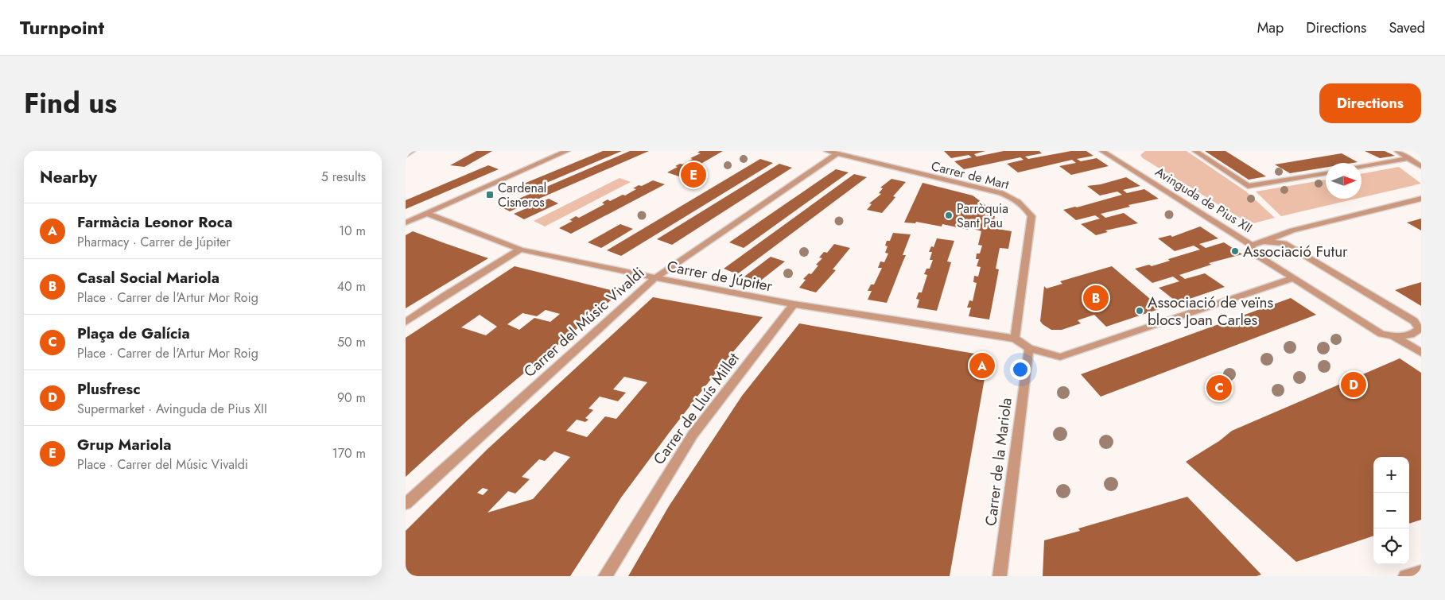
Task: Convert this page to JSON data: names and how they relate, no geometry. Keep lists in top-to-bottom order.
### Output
{
  "streets": {
    "street": [
      "Carrer de Mart",
      "Avinguda de Pius XII",
      "Carrer de Júpiter",
      "Carrer del Músic Vivaldi",
      "Carrer de Lluís Millet",
      "Carrer de la Mariola"
    ]
  },
  "crossings": [
    ["Carrer de Mart", "Carrer de Júpiter"],
    ["Carrer de Mart", "Carrer del Músic Vivaldi"],
    ["Carrer de Júpiter", "Carrer del Músic Vivaldi"],
    ["Carrer de Júpiter", "Carrer de Lluís Millet"]
  ],
  "places": {
    "transit": ["Cardenal Cisneros"],
    "other": ["Parròquia Sant Pau", "Associació Futur", "Associació de veïns blocs Joan Carles"]
  },
  "north": "right",
  "page": {
    "header": "Turnpoint",
    "nav": ["Map", "Directions", "Saved"],
    "title": "Find us",
    "buttons": "Directions",
    "heading": ["Nearby", "5 results"],
    "pins": [
      "E",
      "B",
      "A",
      "D",
      "C"
    ],
    "list": [
      {
        "mark": "A",
        "name": "Farmàcia Leonor Roca",
        "note": "Pharmacy · Carrer de Júpiter",
        "value": "10 m"
      },
      {
        "mark": "B",
        "name": "Casal Social Mariola",
        "note": "Place · Carrer de l'Artur Mor Roig",
        "value": "40 m"
      },
      {
        "mark": "C",
        "name": "Plaça de Galícia",
        "note": "Place · Carrer de l'Artur Mor Roig",
        "value": "50 m"
      },
      {
        "mark": "D",
        "name": "Plusfresc",
        "note": "Supermarket · Avinguda de Pius XII",
        "value": "90 m"
      },
      {
        "mark": "E",
        "name": "Grup Mariola",
        "note": "Place · Carrer del Músic Vivaldi",
        "value": "170 m"
      }
    ],
    "map_buttons": ["+", "−"]
  }
}
